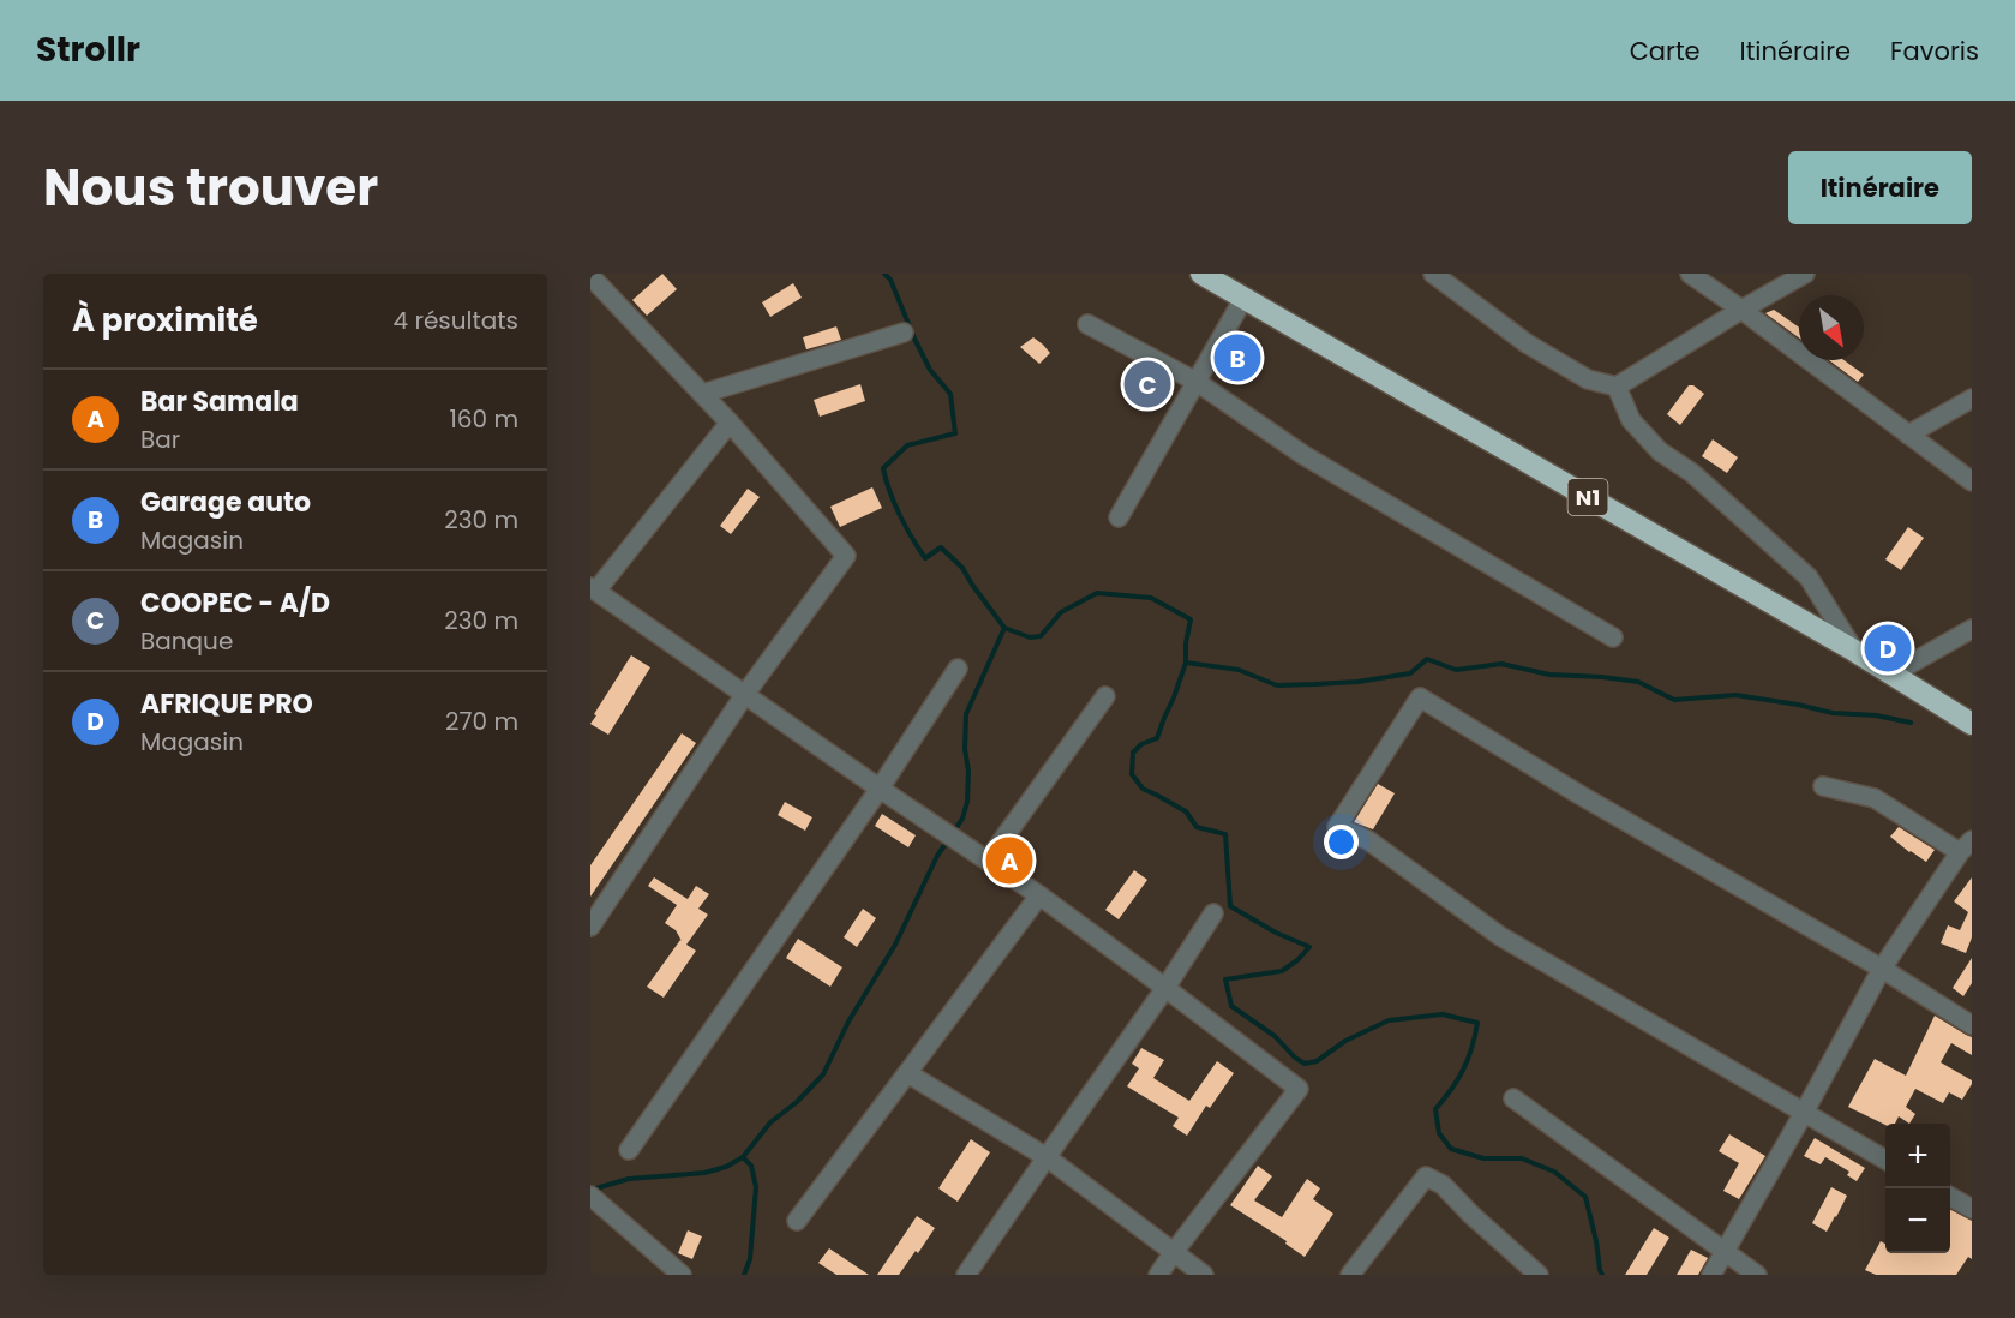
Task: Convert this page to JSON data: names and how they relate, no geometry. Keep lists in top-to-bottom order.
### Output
{
  "streets": {
    "highway": ["N1"]
  },
  "north": "bottom right",
  "page": {
    "header": "Strollr",
    "nav": ["Carte", "Itinéraire", "Favoris"],
    "title": "Nous trouver",
    "buttons": "Itinéraire",
    "heading": ["À proximité", "4 résultats"],
    "pins": [
      "B",
      "C",
      "D",
      "A"
    ],
    "list": [
      {
        "mark": "A",
        "name": "Bar Samala",
        "note": "Bar",
        "value": "160 m"
      },
      {
        "mark": "B",
        "name": "Garage auto",
        "note": "Magasin",
        "value": "230 m"
      },
      {
        "mark": "C",
        "name": "COOPEC - A/D",
        "note": "Banque",
        "value": "230 m"
      },
      {
        "mark": "D",
        "name": "AFRIQUE PRO",
        "note": "Magasin",
        "value": "270 m"
      }
    ],
    "map_buttons": ["+", "−"]
  }
}
